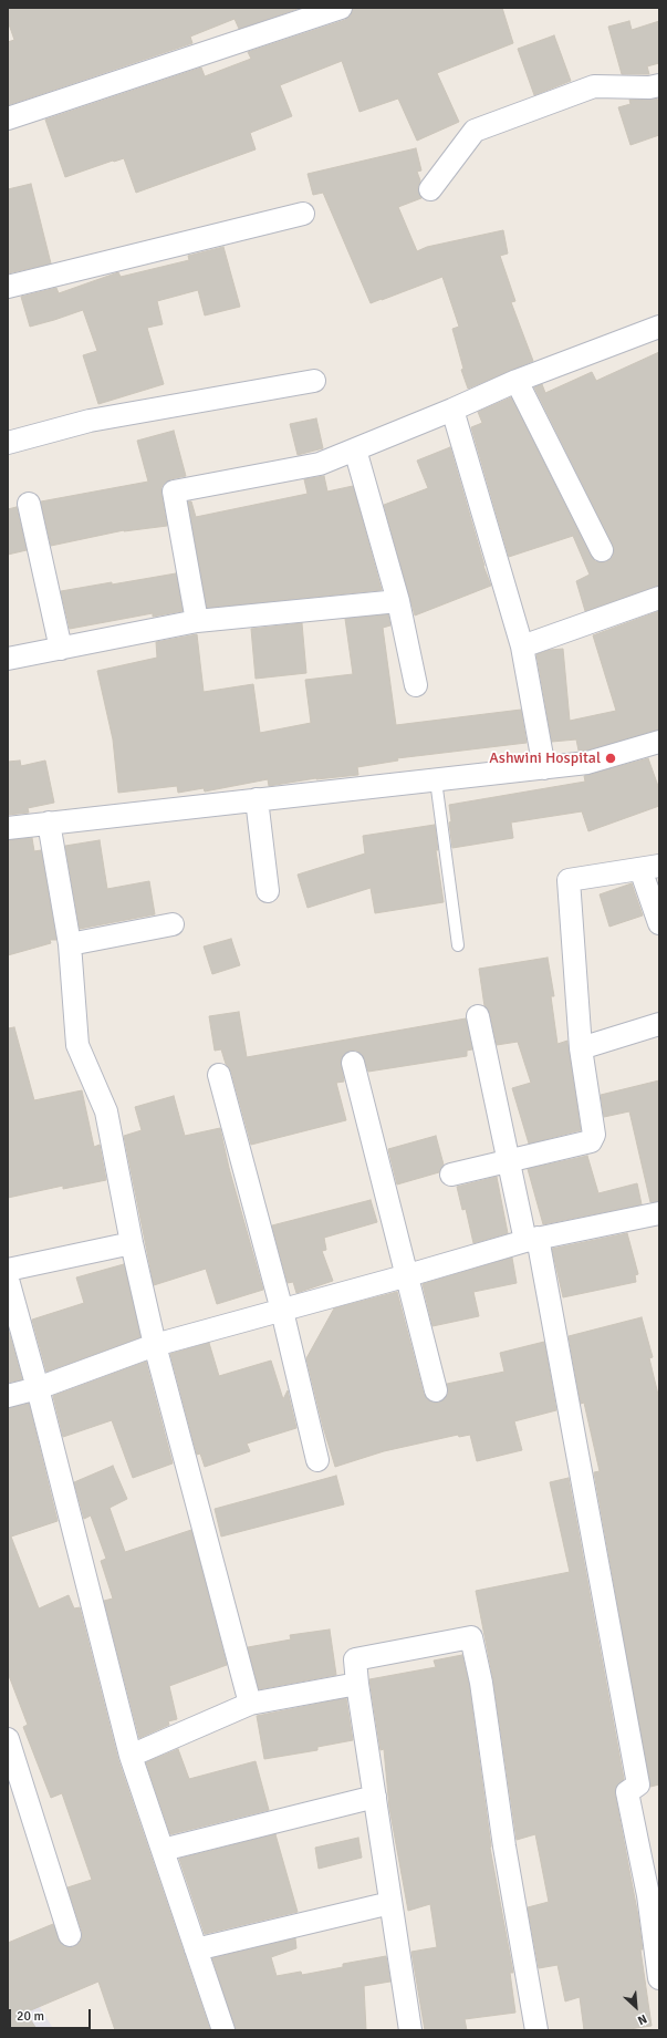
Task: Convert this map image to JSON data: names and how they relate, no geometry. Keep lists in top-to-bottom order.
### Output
{
  "places": ["Ashwini Hospital"],
  "scale_bar": "20 m",
  "north": "bottom right"
}
